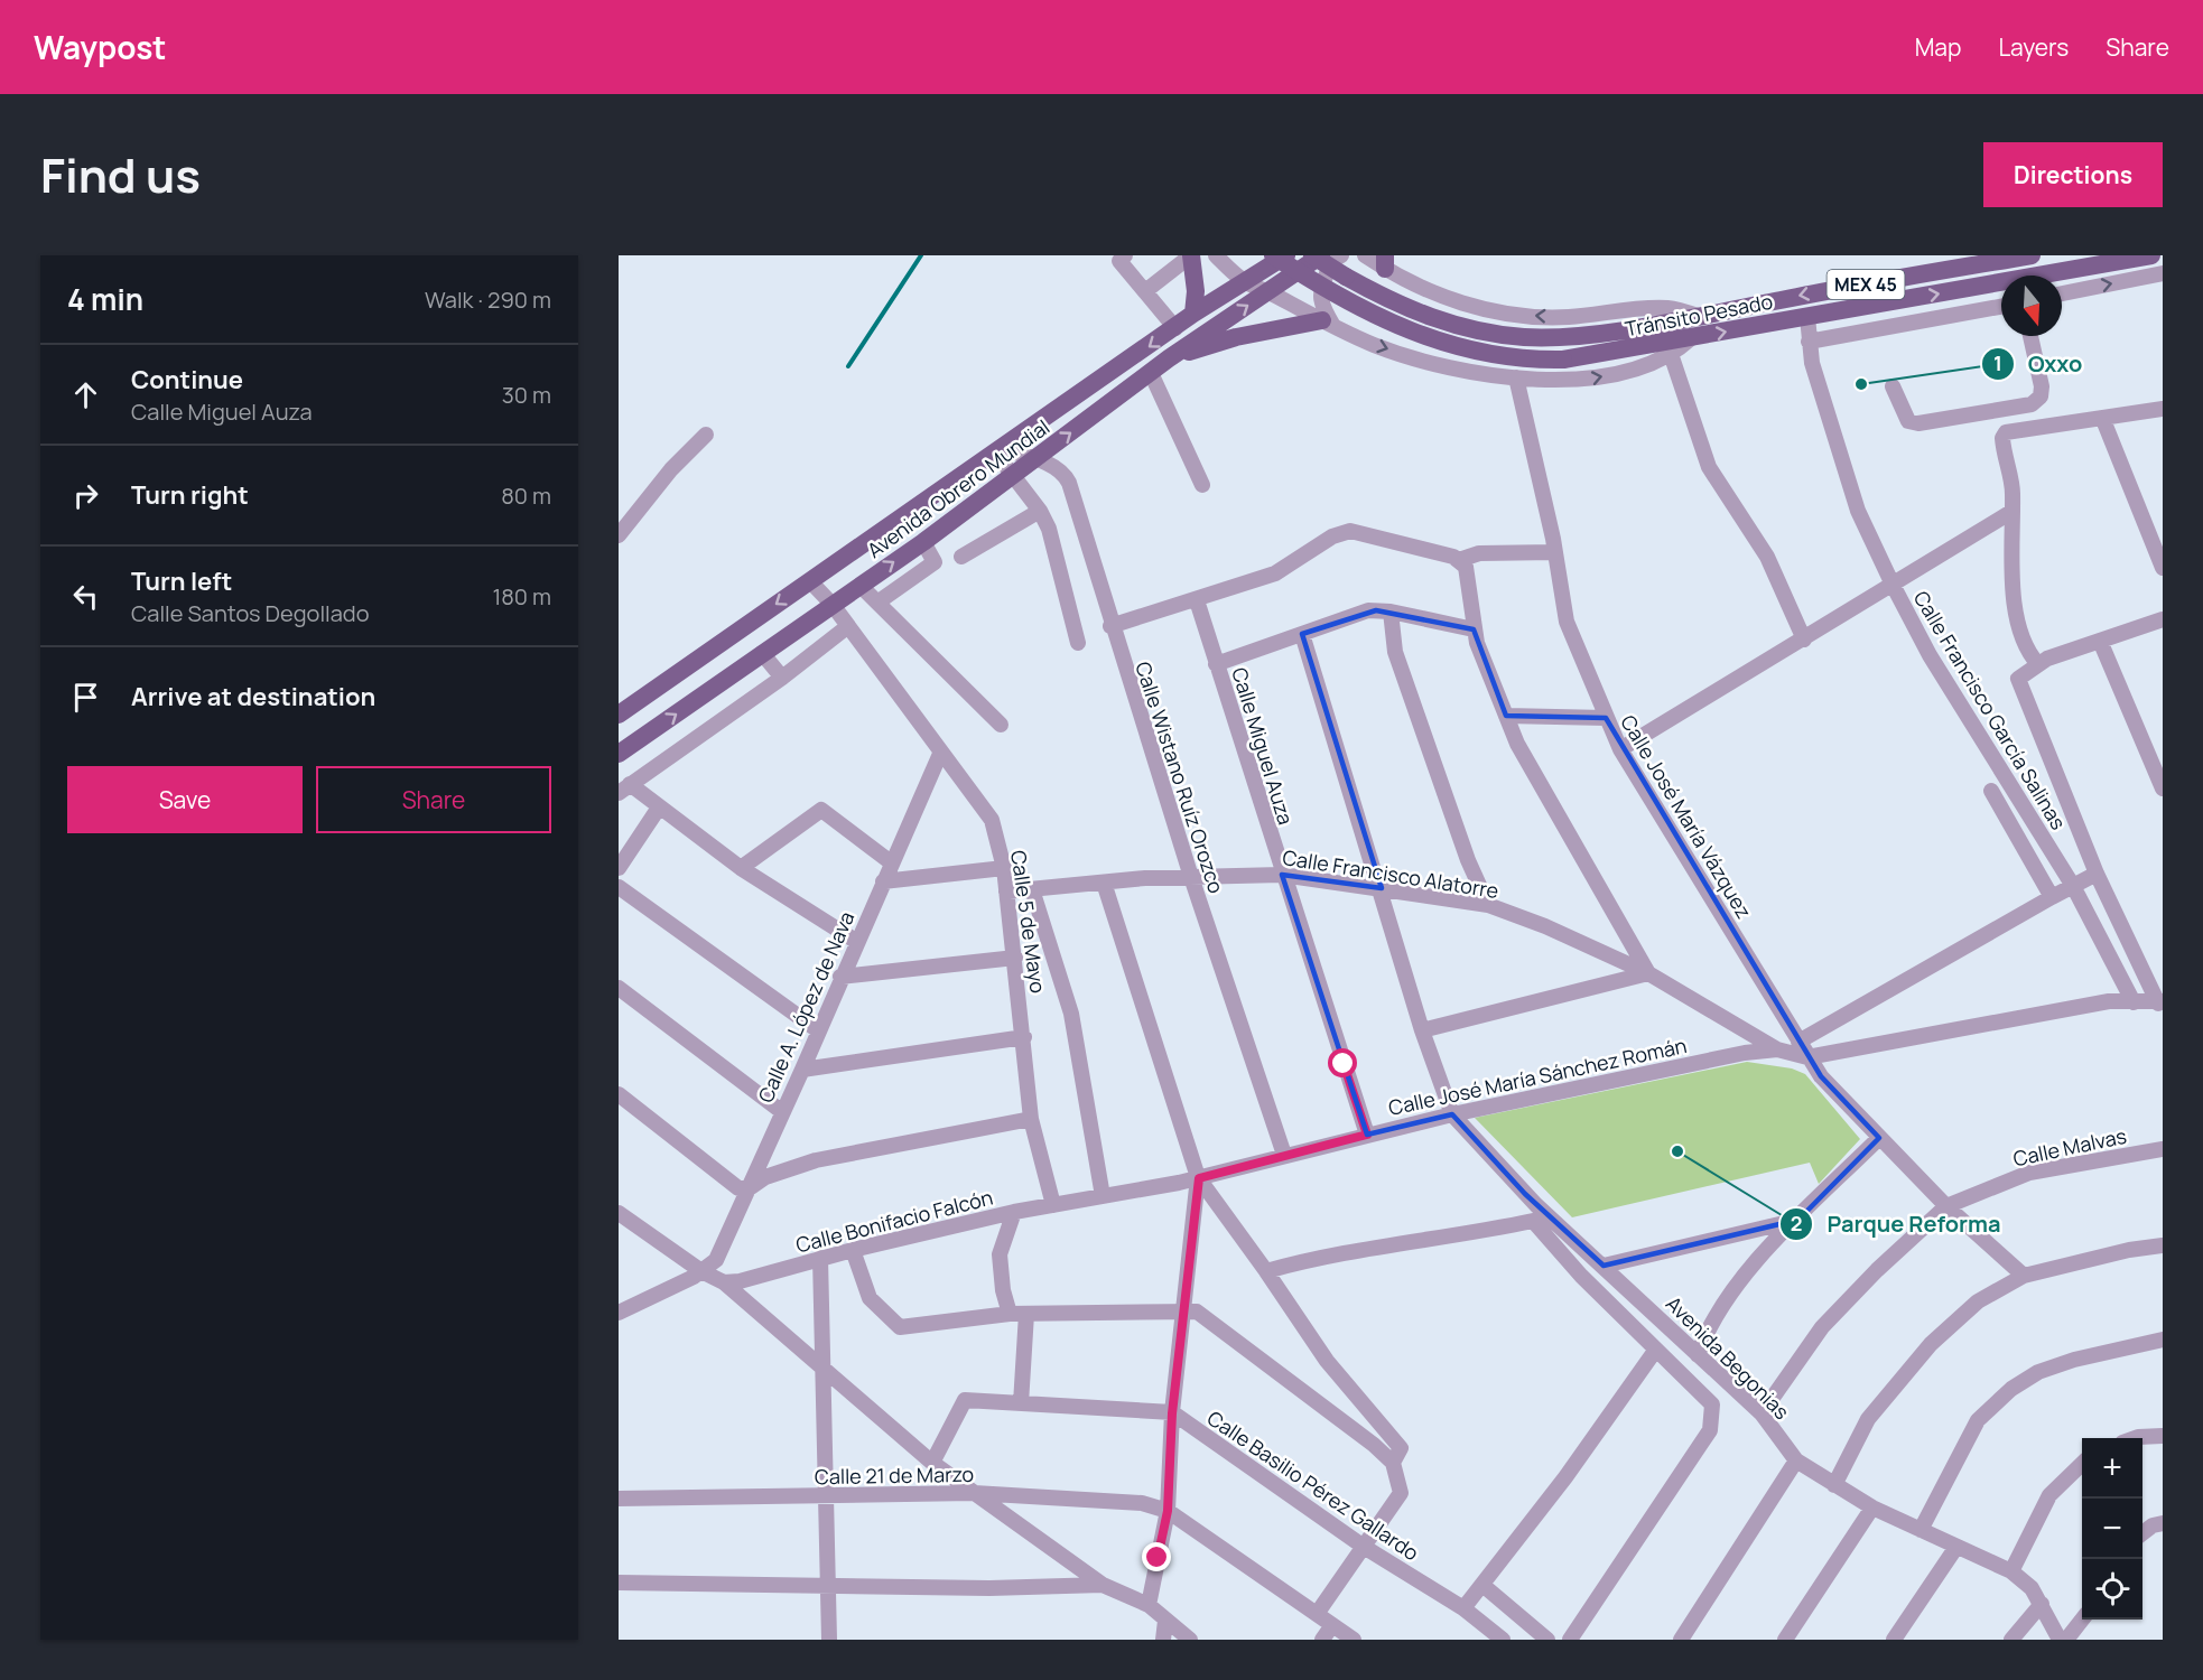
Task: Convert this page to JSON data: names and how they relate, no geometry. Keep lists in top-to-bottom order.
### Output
{
  "streets": {
    "main road": ["MEX 45", "Tránsito Pesado", "Avenida Obrero Mundial"],
    "street": [
      "Calle Francisco García Salinas",
      "Calle Miguel Auza",
      "Calle Wistano Ruíz Orozco",
      "Calle José María Vázquez",
      "Calle Francisco Alatorre",
      "Calle 5 de Mayo",
      "Calle A. López de Nava",
      "Calle José María Sánchez Román",
      "Calle Malvas",
      "Calle Bonifacio Falcón",
      "Avenida Begonias",
      "Calle 21 de Marzo",
      "Calle Basilio Pérez Gallardo"
    ]
  },
  "crossings": [
    ["Tránsito Pesado", "Calle Francisco García Salinas"],
    ["Avenida Obrero Mundial", "Calle Wistano Ruíz Orozco"],
    ["Avenida Obrero Mundial", "Calle 5 de Mayo"],
    ["Calle Miguel Auza", "Calle Francisco Alatorre"],
    ["Calle Miguel Auza", "Calle José María Sánchez Román"],
    ["Calle Wistano Ruíz Orozco", "Calle Francisco Alatorre"],
    ["Calle Wistano Ruíz Orozco", "Calle José María Sánchez Román"],
    ["Calle José María Vázquez", "Calle José María Sánchez Román"],
    ["Calle José María Vázquez", "Calle Malvas"],
    ["Calle Francisco Alatorre", "Calle 5 de Mayo"],
    ["Calle Francisco Alatorre", "Calle José María Sánchez Román"],
    ["Calle 5 de Mayo", "Calle A. López de Nava"],
    ["Calle 5 de Mayo", "Calle Bonifacio Falcón"],
    ["Calle José María Sánchez Román", "Calle Bonifacio Falcón"],
    ["Calle José María Sánchez Román", "Avenida Begonias"],
    ["Calle Malvas", "Avenida Begonias"]
  ],
  "places": ["Oxxo", "Parque Reforma"],
  "north": "bottom",
  "page": {
    "header": "Waypost",
    "nav": ["Map", "Layers", "Share"],
    "title": "Find us",
    "buttons": [
      "Directions",
      ["Save", "Share"]
    ],
    "heading": ["4 min", "Walk · 290 m"],
    "list": [
      ["Continue", "Calle Miguel Auza", "30 m"],
      ["Turn right", "80 m"],
      ["Turn left", "Calle Santos Degollado", "180 m"],
      "Arrive at destination"
    ],
    "map_buttons": ["+", "−"]
  }
}
